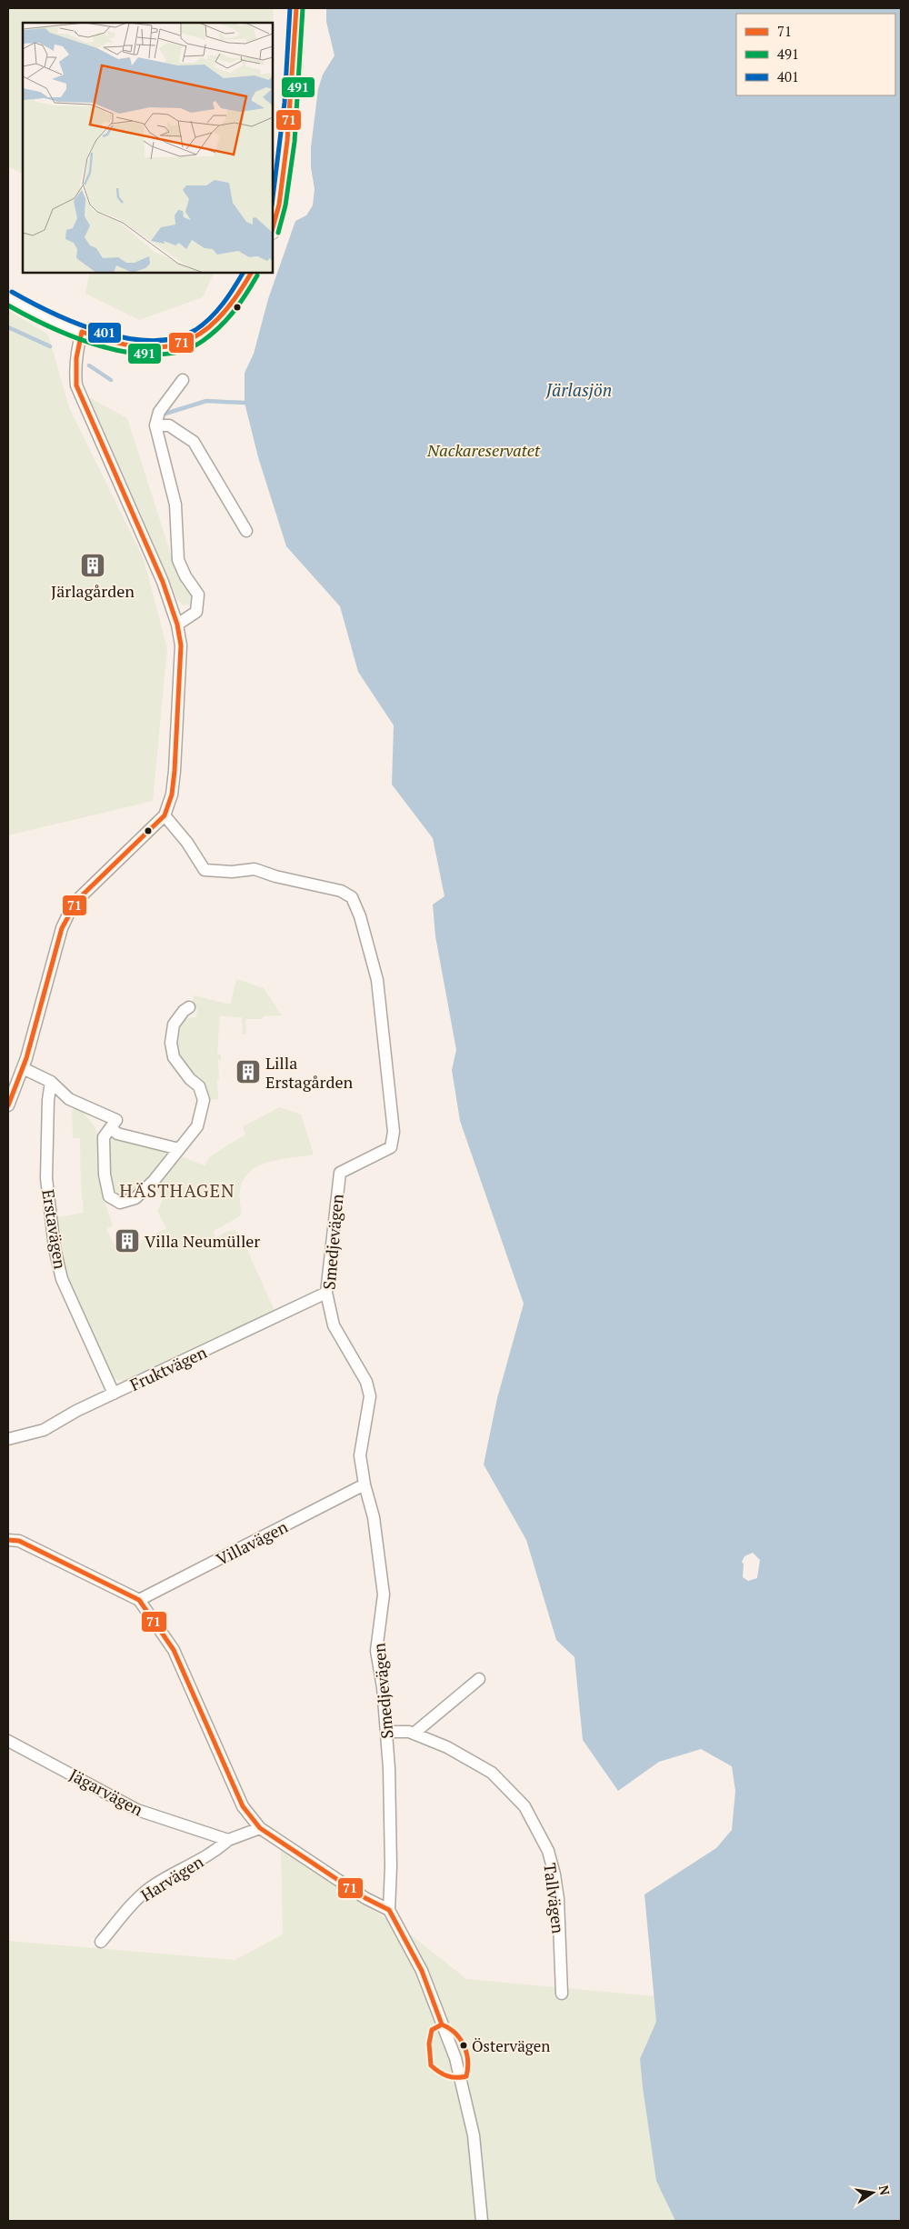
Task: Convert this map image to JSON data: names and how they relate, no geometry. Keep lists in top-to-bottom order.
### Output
{
  "streets": {
    "street": [
      "Erstavägen",
      "Smedjevägen",
      "Fruktvägen",
      "Villavägen",
      "Jägarvägen",
      "Harvägen",
      "Tallvägen"
    ]
  },
  "crossings": [
    ["Erstavägen", "Fruktvägen"],
    ["Smedjevägen", "Fruktvägen"],
    ["Smedjevägen", "Villavägen"],
    ["Smedjevägen", "Tallvägen"],
    ["Jägarvägen", "Harvägen"]
  ],
  "districts": ["HÄSTHAGEN"],
  "water": ["Järlasjön"],
  "parks": ["Nackareservatet"],
  "places": {
    "building": ["Järlagården", "Lilla Erstagården", "Villa Neumüller"],
    "other": ["Östervägen"]
  },
  "lines": ["transit line 71", "transit line 491", "transit line 401"],
  "legend": ["71", "491", "401"],
  "north": "right"
}
